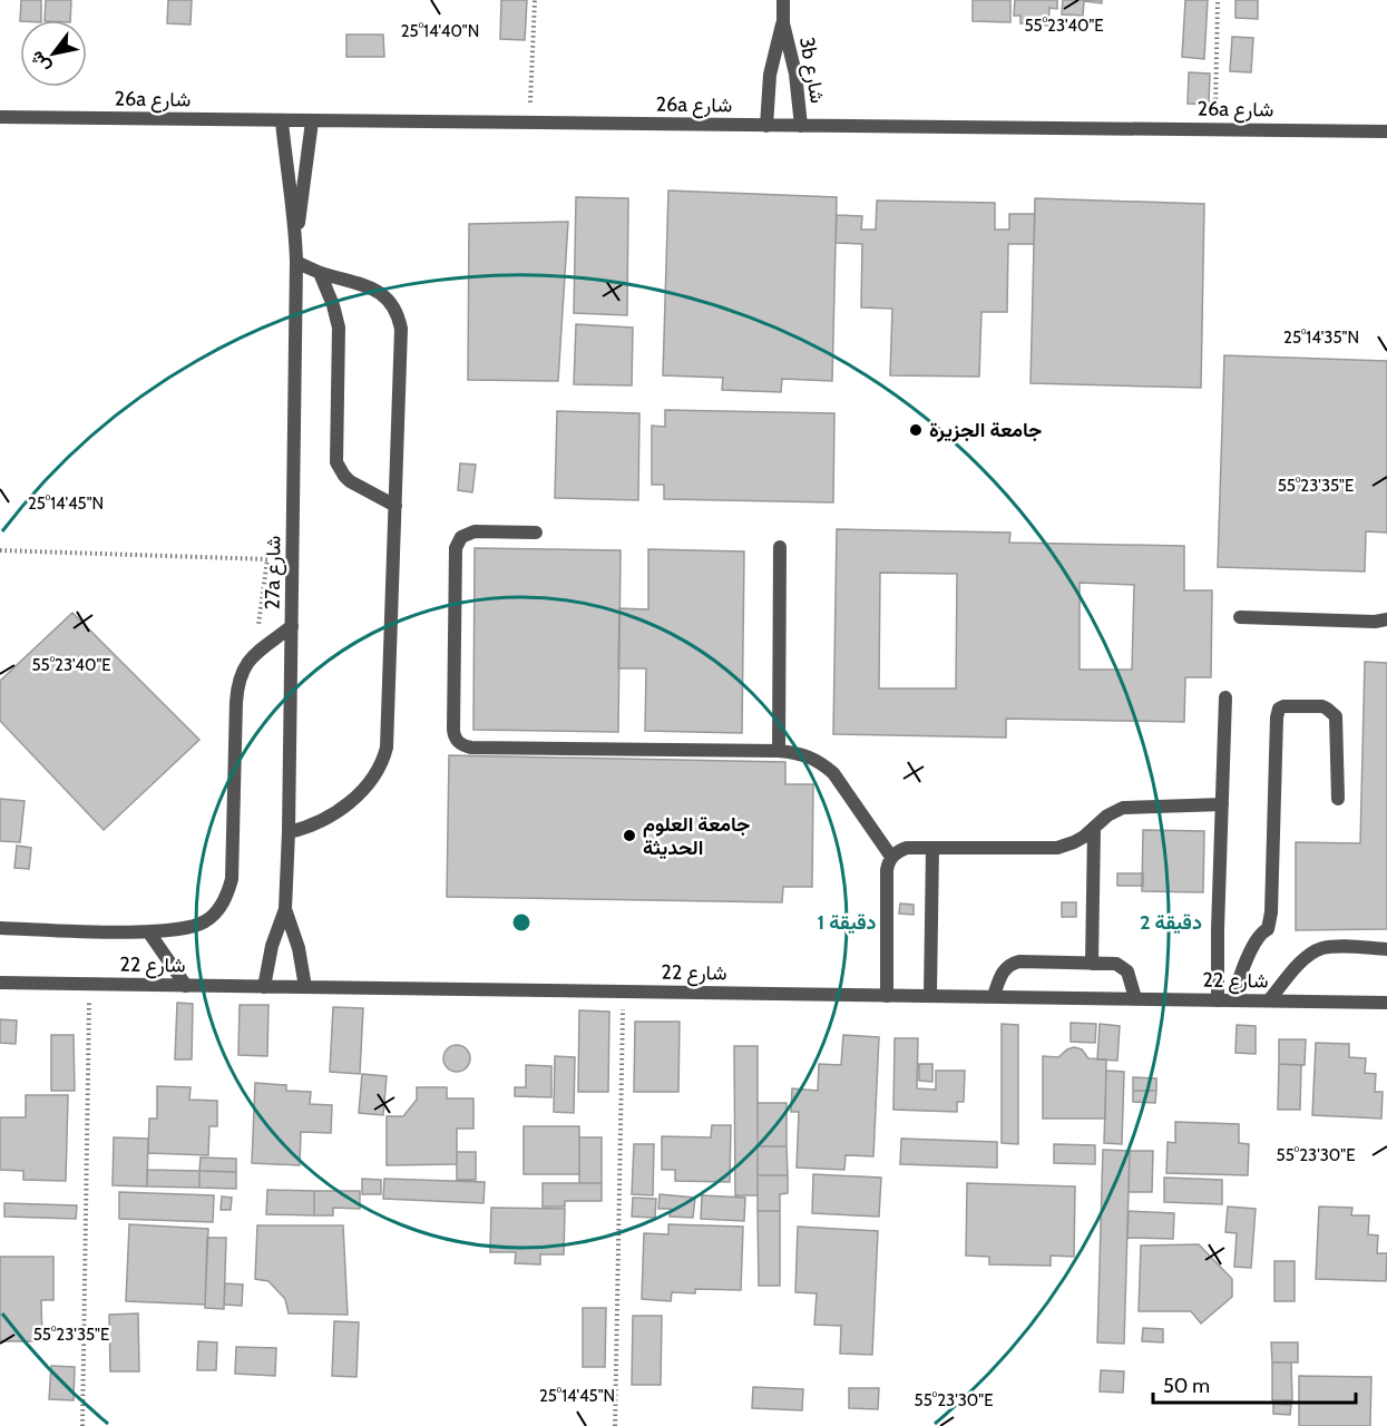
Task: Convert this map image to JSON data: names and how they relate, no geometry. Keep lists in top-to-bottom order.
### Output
{
  "streets": {
    "street": [
      "3b شارع",
      "26a شارع",
      "27a شارع",
      "شارع 22"
    ]
  },
  "crossings": [
    ["3b شارع", "26a شارع"],
    ["26a شارع", "27a شارع"],
    ["27a شارع", "شارع 22"]
  ],
  "places": ["جامعة الجزيرة", "جامعة العلوم الحديثة"],
  "scale_bar": "50 m",
  "north": "bottom left",
  "coordinates": [
    "55°23'40\"E",
    "25°14'40\"N",
    "25°14'35\"N",
    "55°23'35\"E",
    "25°14'45\"N",
    "55°23'30\"E"
  ],
  "rings": ["1 دقيقة", "2 دقيقة"]
}
